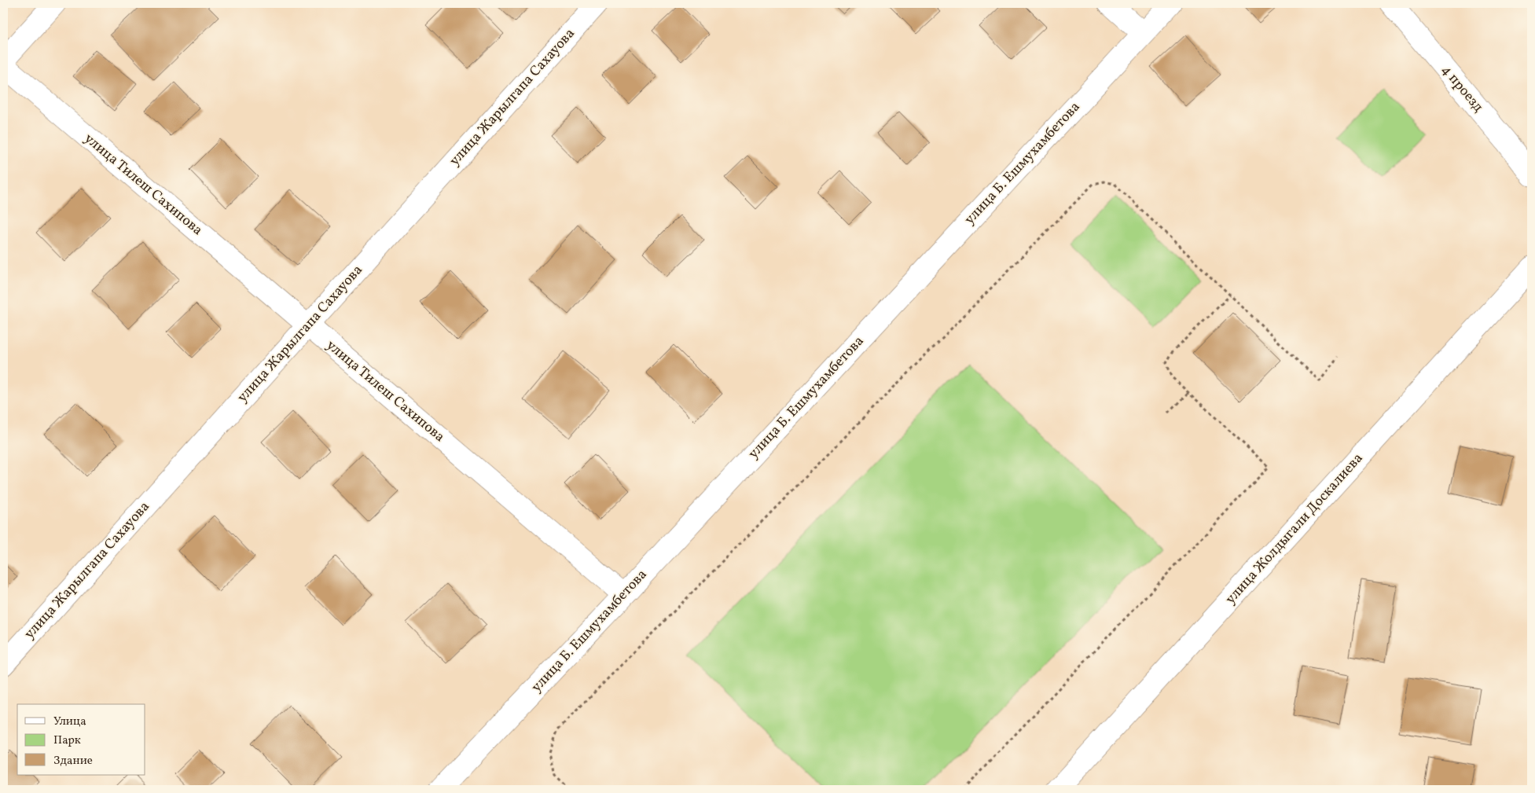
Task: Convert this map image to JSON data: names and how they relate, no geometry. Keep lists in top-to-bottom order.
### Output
{
  "streets": {
    "street": [
      "4 проезд",
      "улица Жарылгапа Сахауова",
      "улица Б. Ешмухамбетова",
      "улица Тилеш Сахипова",
      "улица Жолдыгали Доскалиева"
    ]
  },
  "crossings": [
    ["улица Жарылгапа Сахауова", "улица Тилеш Сахипова"],
    ["улица Б. Ешмухамбетова", "улица Тилеш Сахипова"]
  ],
  "legend": ["Улица", "Парк", "Здание"]
}
